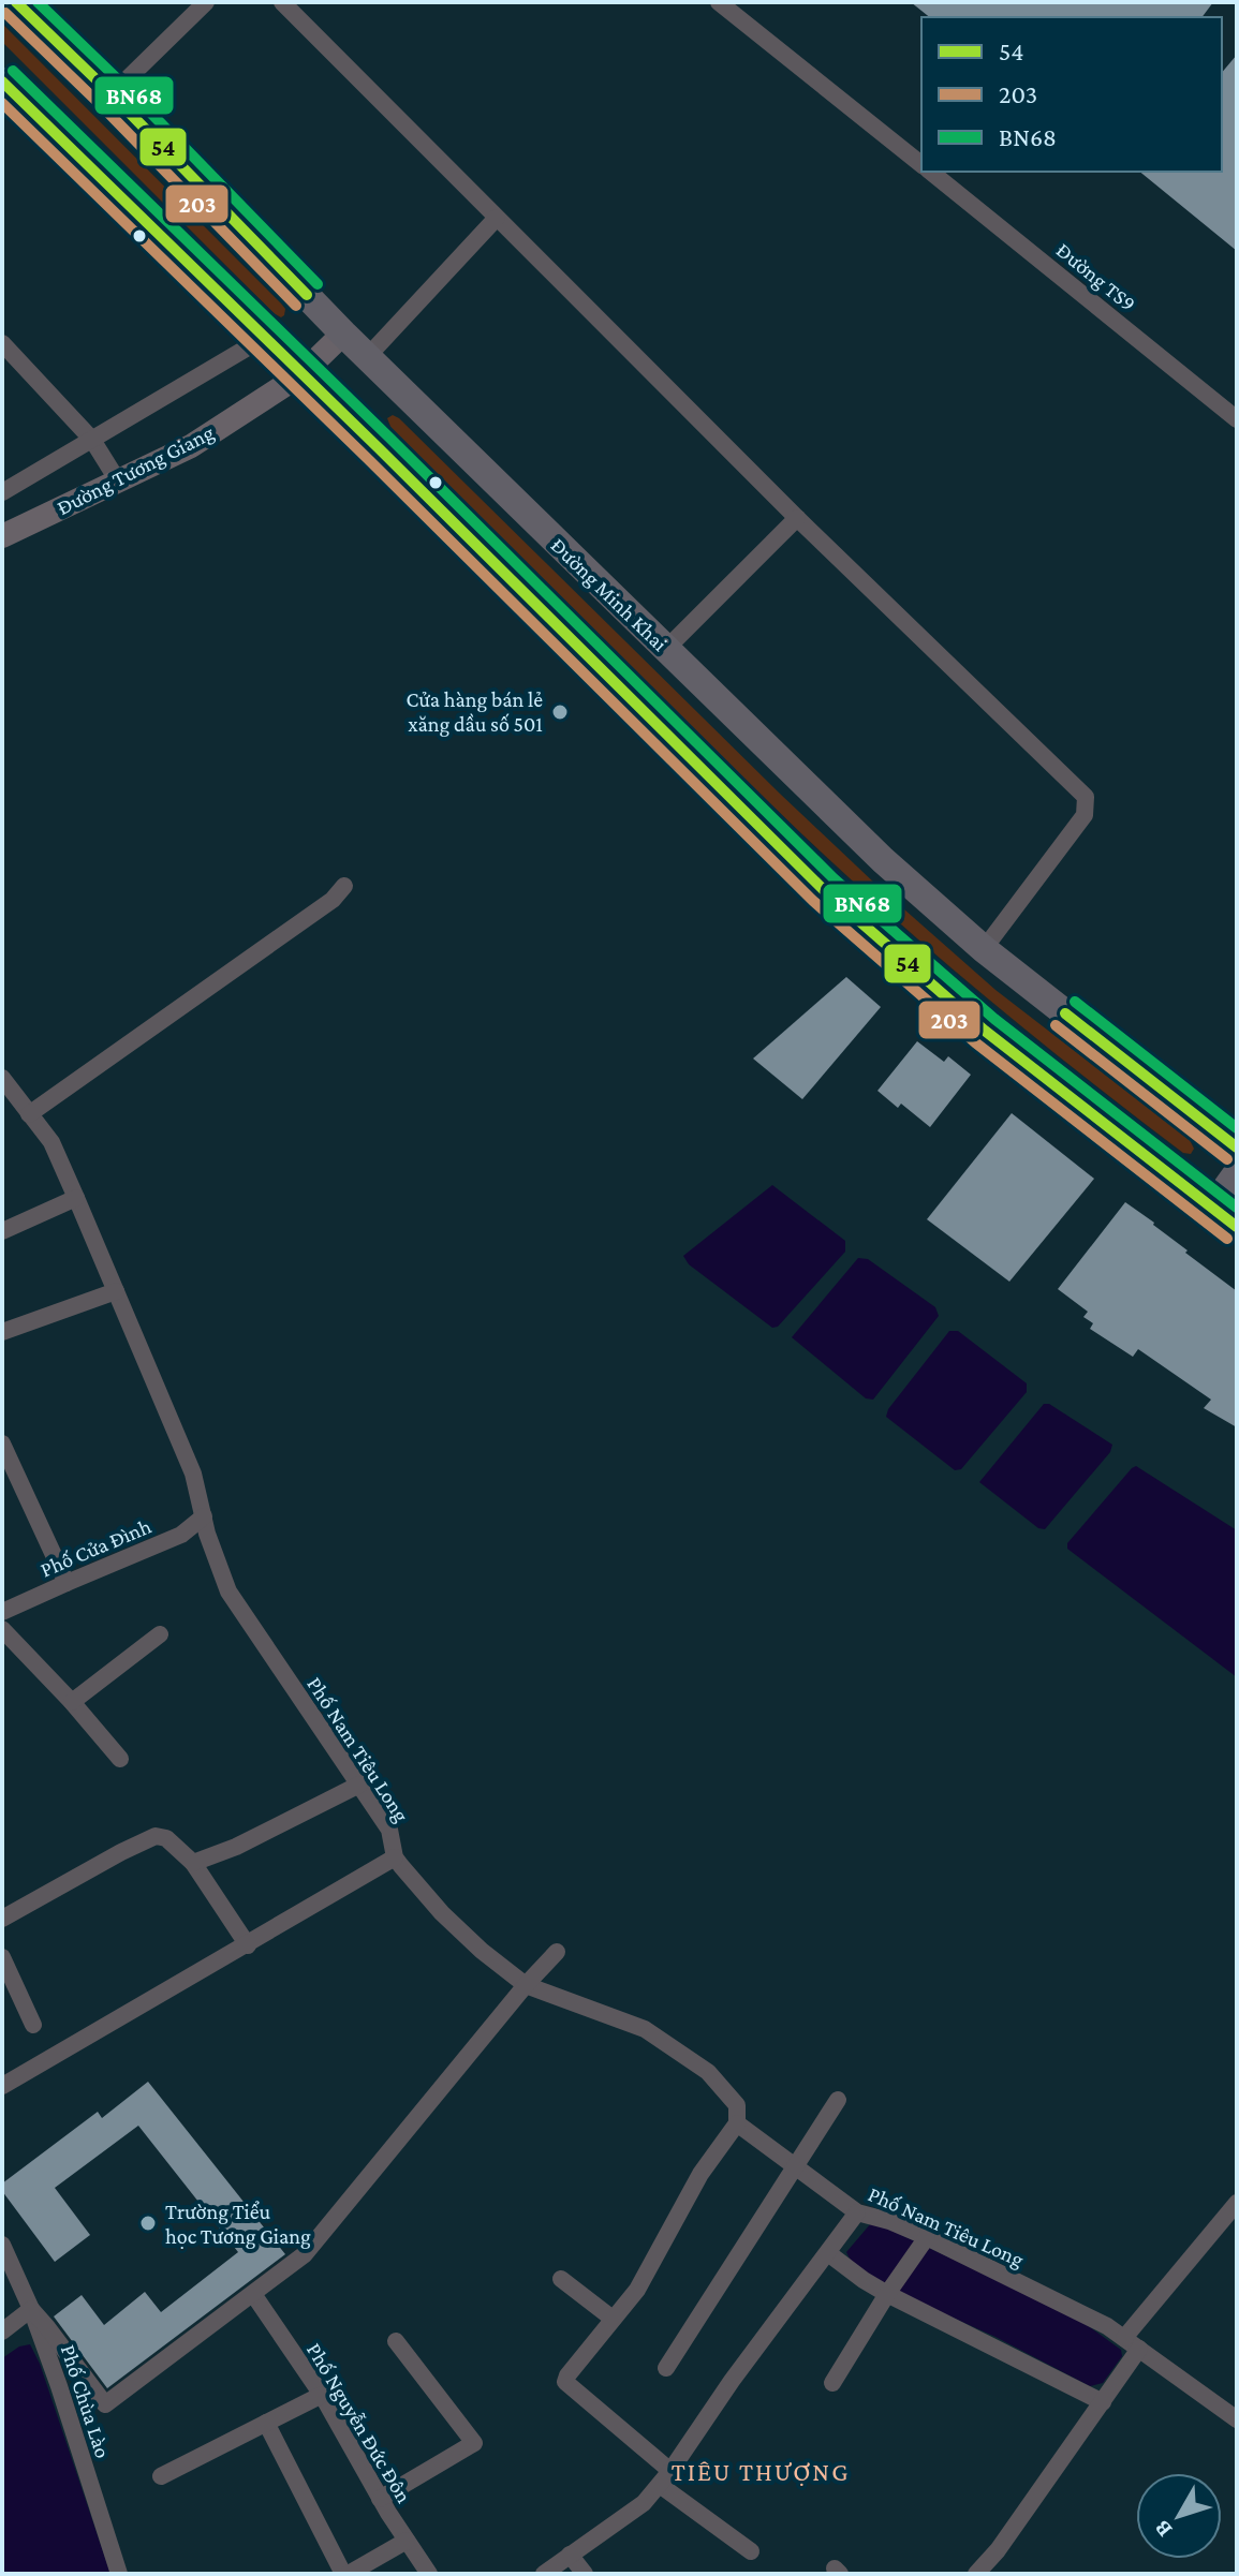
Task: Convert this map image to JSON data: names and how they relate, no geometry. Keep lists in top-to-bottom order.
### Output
{
  "streets": {
    "main road": ["Đường Tương Giang", "Đường Minh Khai"],
    "street": [
      "Đường TS9",
      "Phố Cửa Đình",
      "Phố Nam Tiêu Long",
      "Phố Chùa Lào",
      "Phố Nguyễn Đức Đôn"
    ]
  },
  "crossings": [
    ["Đường Tương Giang", "Đường Minh Khai"],
    ["Phố Cửa Đình", "Phố Nam Tiêu Long"]
  ],
  "districts": ["TIÊU THƯỢNG"],
  "places": ["Cửa hàng bán lẻ xăng dầu số 501", "Trường Tiểu học Tương Giang"],
  "lines": ["transit line 54", "transit line BN68", "transit line 203"],
  "legend": ["54", "203", "BN68"],
  "north": "bottom left"
}
